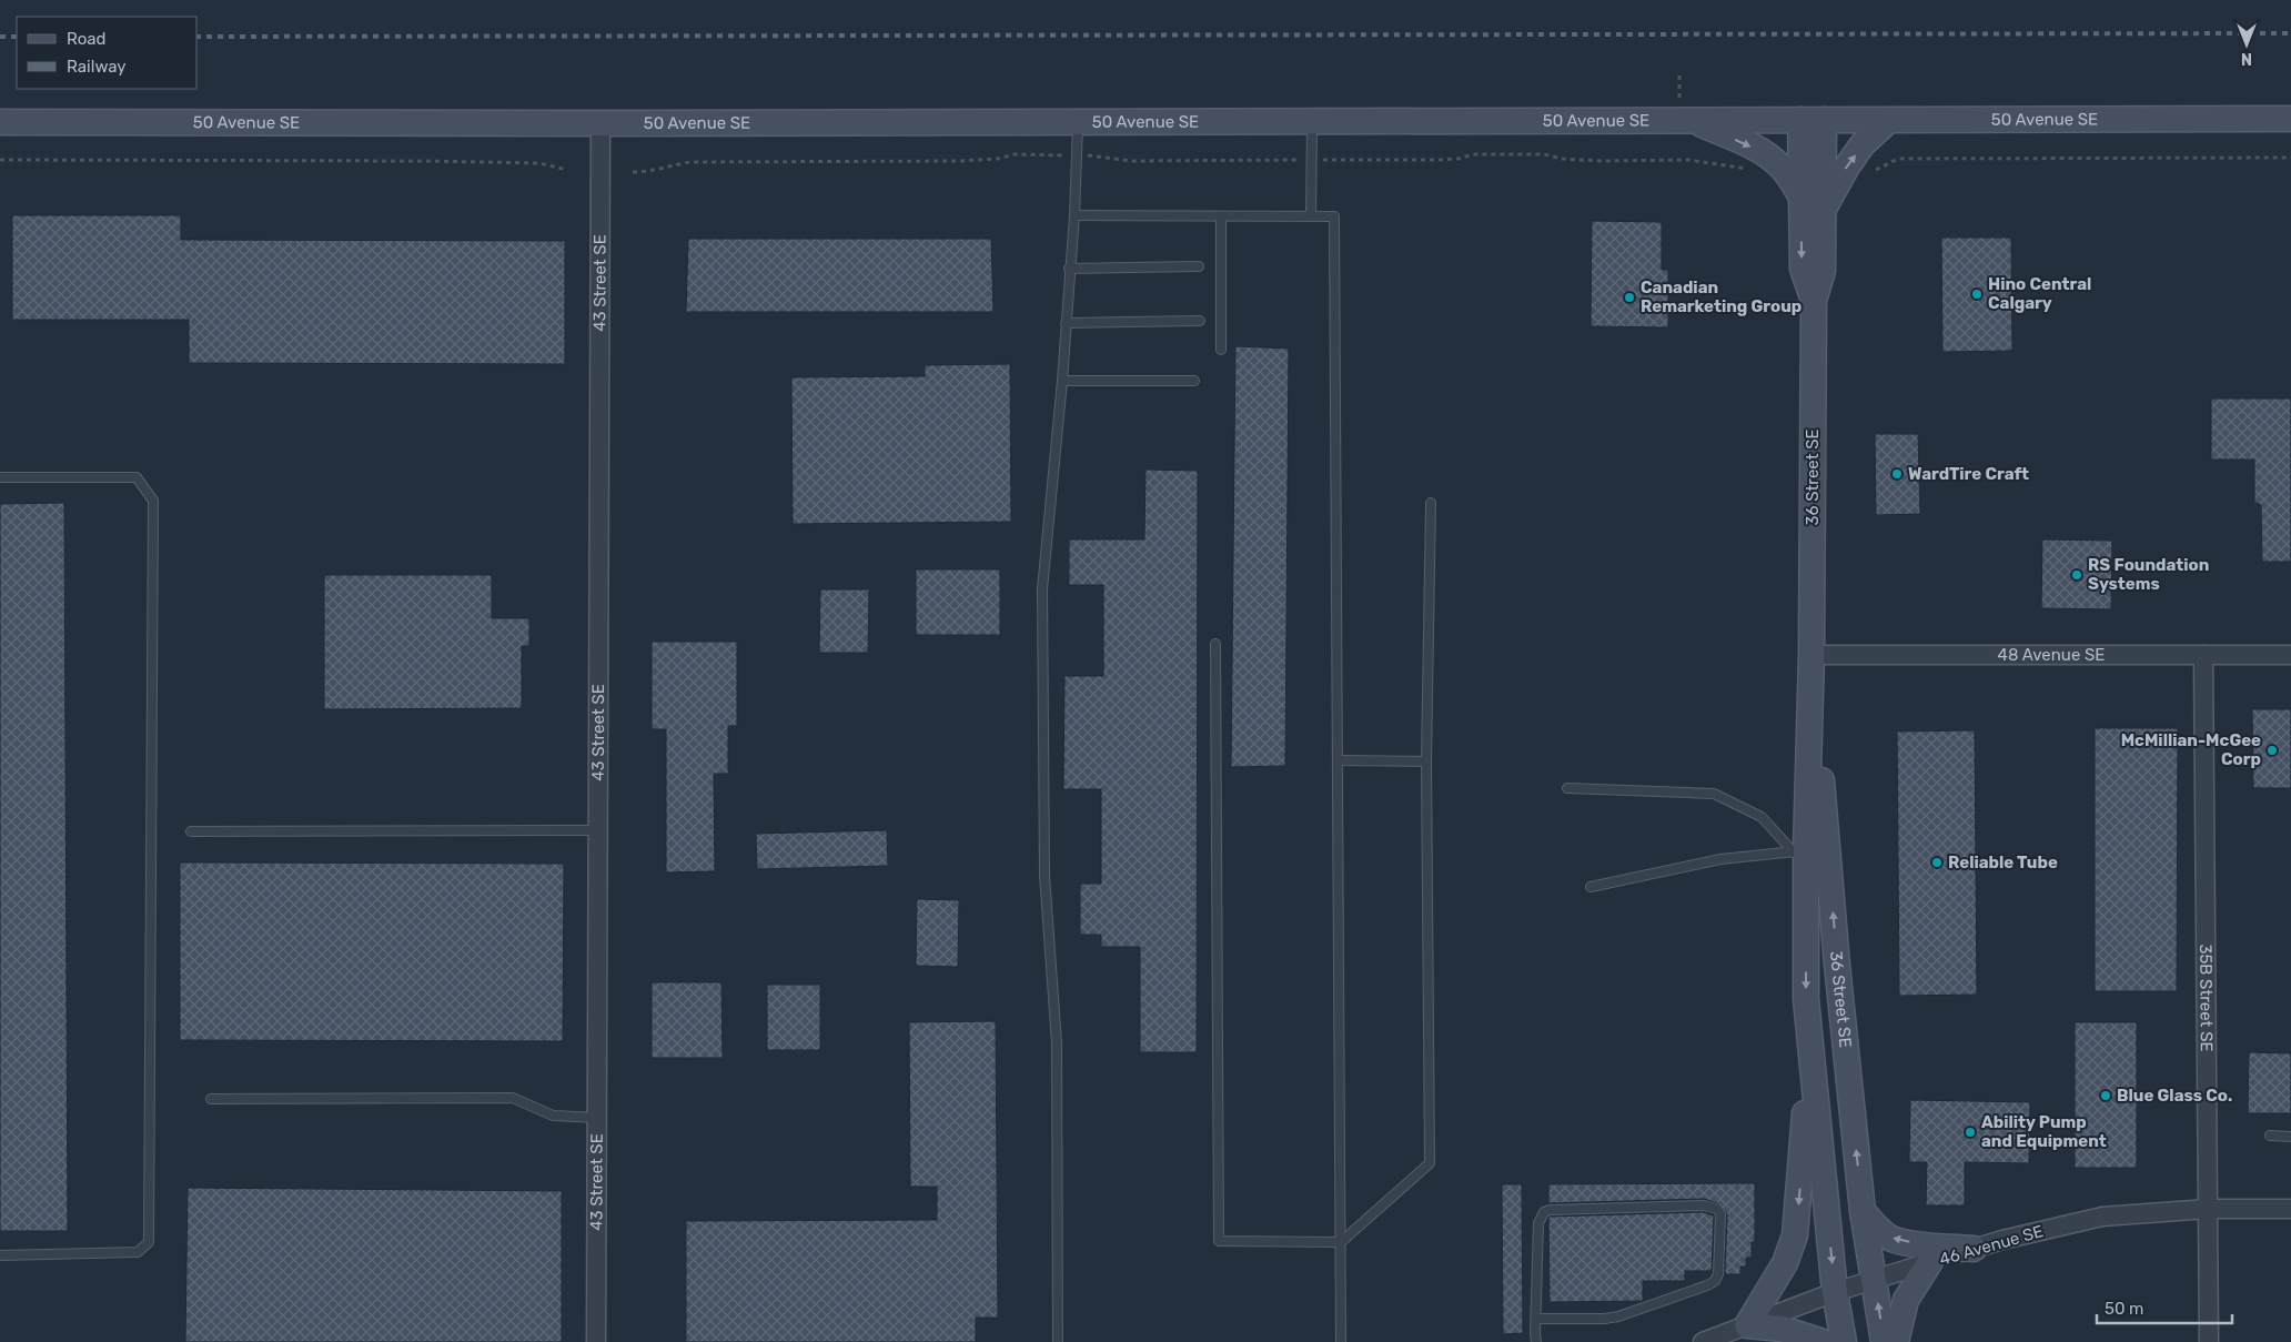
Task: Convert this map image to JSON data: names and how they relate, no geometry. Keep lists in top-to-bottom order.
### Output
{
  "streets": {
    "street": [
      "50 Avenue SE",
      "43 Street SE",
      "36 Street SE",
      "48 Avenue SE",
      "35B Street SE",
      "46 Avenue SE"
    ]
  },
  "crossings": [
    ["50 Avenue SE", "43 Street SE"],
    ["50 Avenue SE", "36 Street SE"],
    ["36 Street SE", "48 Avenue SE"],
    ["36 Street SE", "46 Avenue SE"],
    ["48 Avenue SE", "35B Street SE"],
    ["35B Street SE", "46 Avenue SE"]
  ],
  "places": [
    "Hino Central Calgary",
    "Canadian Remarketing Group",
    "WardTire Craft",
    "RS Foundation Systems",
    "McMillian-McGee Corp",
    "Reliable Tube",
    "Blue Glass Co.",
    "Ability Pump and Equipment"
  ],
  "legend": ["Road", "Railway"],
  "scale_bar": "50 m",
  "north": "bottom"
}
